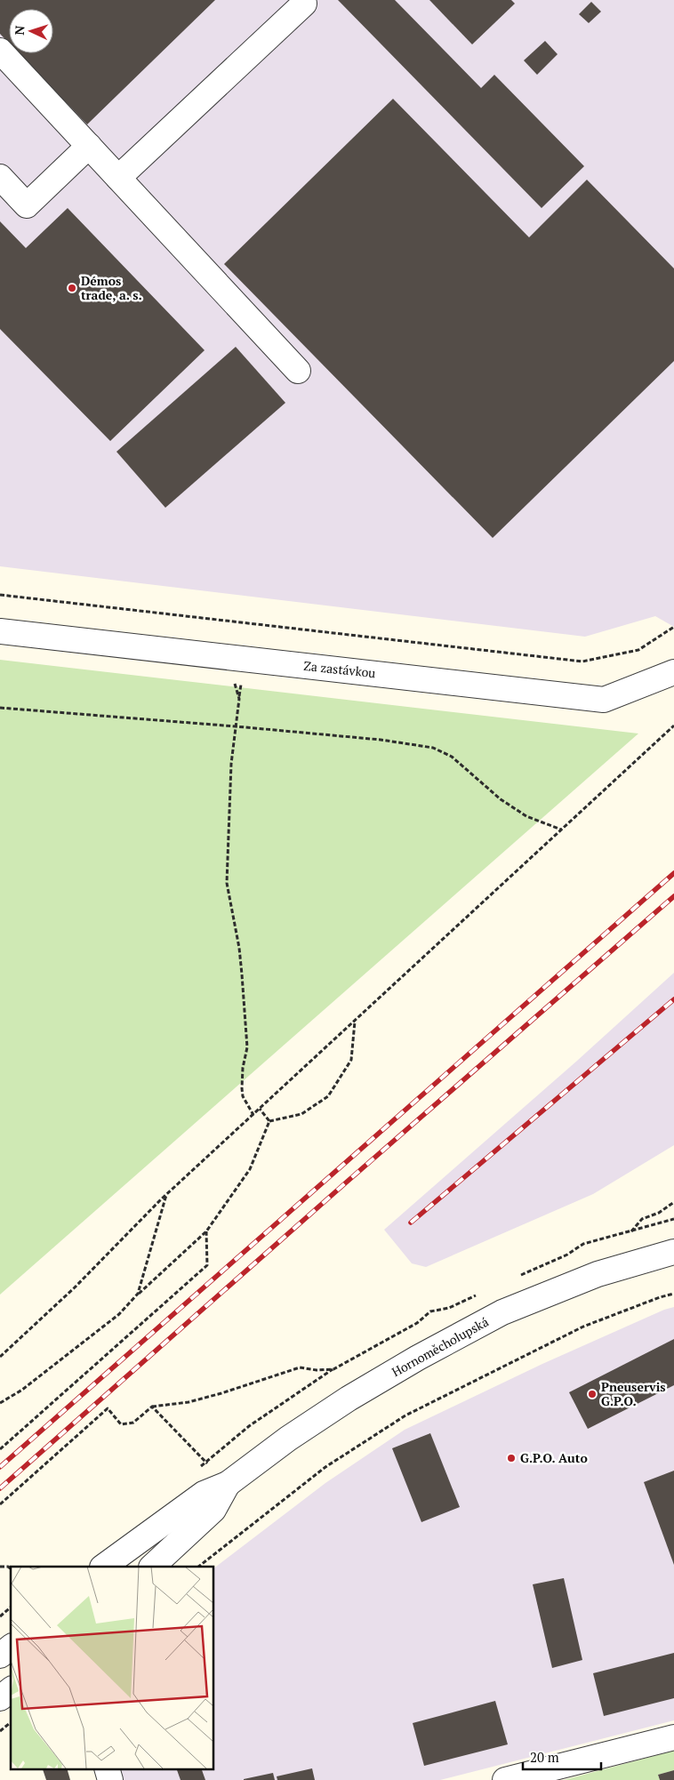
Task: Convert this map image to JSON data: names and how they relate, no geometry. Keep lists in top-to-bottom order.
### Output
{
  "streets": {
    "street": ["Za zastávkou", "Hornoměcholupská"]
  },
  "places": ["Démos trade, a. s.", "Pneuservis G.P.O.", "G.P.O. Auto"],
  "scale_bar": "20 m",
  "north": "left"
}
